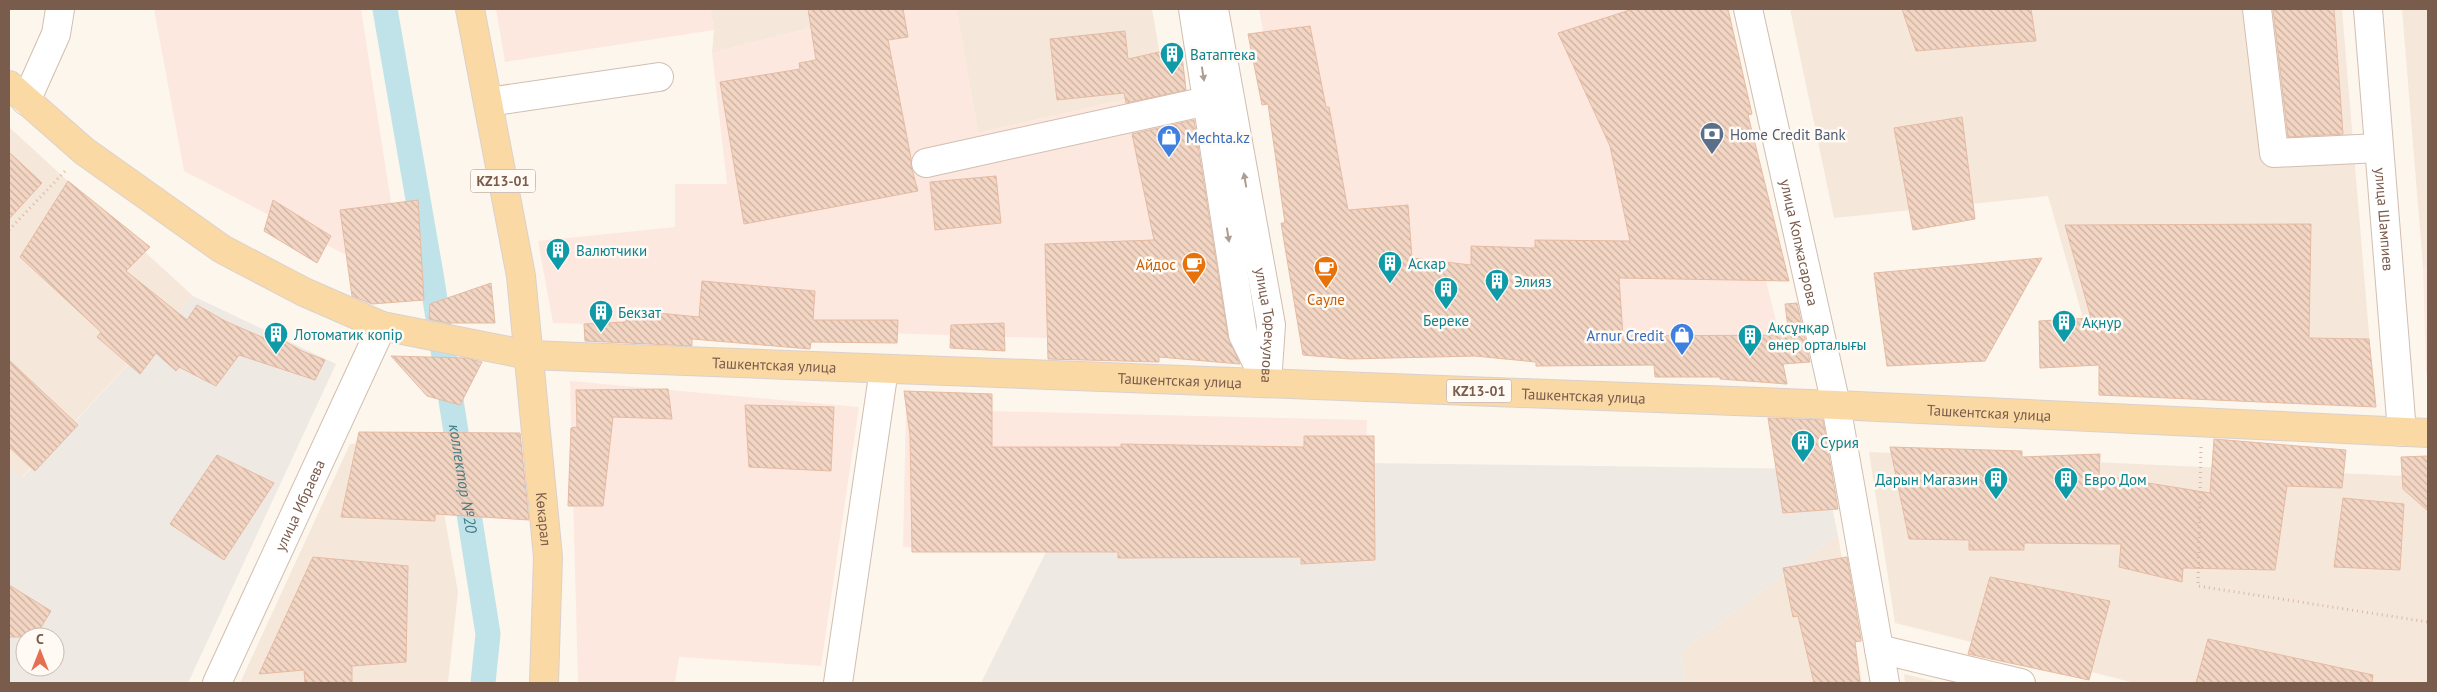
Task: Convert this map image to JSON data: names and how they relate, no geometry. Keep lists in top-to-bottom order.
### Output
{
  "streets": {
    "main road": ["KZ13-01", "Ташкентская улица", "Көкарал"],
    "street": [
      "улица Шампиев",
      "улица Копжасарова",
      "улица Торекулова",
      "улица Ибраева"
    ]
  },
  "crossings": [
    ["KZ13-01", "Ташкентская улица"],
    ["KZ13-01", "Көкарал"],
    ["улица Шампиев", "Ташкентская улица"],
    ["улица Копжасарова", "Ташкентская улица"],
    ["улица Торекулова", "Ташкентская улица"],
    ["Ташкентская улица", "улица Ибраева"],
    ["Ташкентская улица", "Көкарал"]
  ],
  "water": ["коллектор №20"],
  "places": {
    "building": [
      "Ватаптека",
      "Валютчики",
      "Аскар",
      "Элияз",
      "Береке",
      "Бекзат",
      "Ақнур",
      "Лотоматик копір",
      "Ақсұнқар өнер орталығы",
      "Сурия",
      "Дарын Магазин",
      "Евро Дом"
    ],
    "bank": ["Home Credit Bank"],
    "shop": ["Mechta.kz", "Arnur Credit"],
    "cafe": ["Айдос", "Сауле"]
  },
  "north": "top"
}
